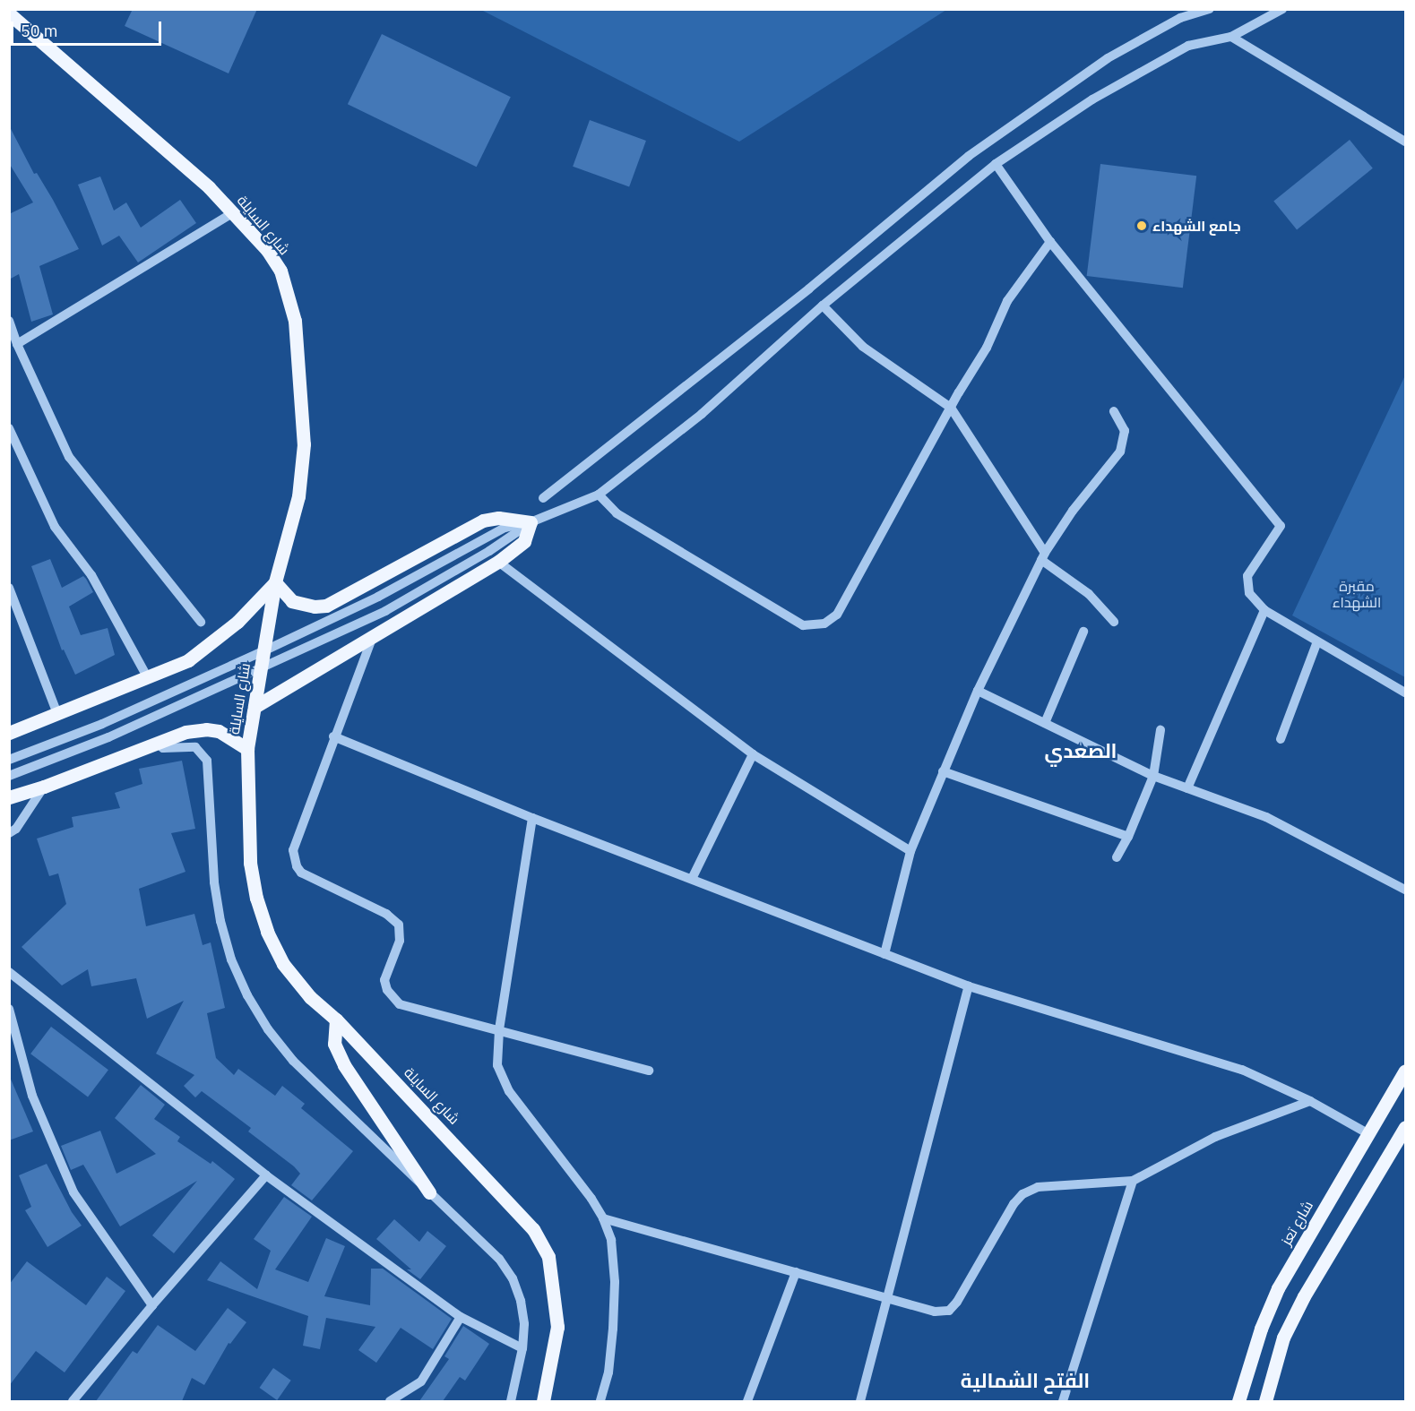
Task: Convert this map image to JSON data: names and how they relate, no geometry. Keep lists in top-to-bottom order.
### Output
{
  "streets": {
    "main road": ["شارع السايلة", "شارع تعز"]
  },
  "districts": ["الصعدي", "الفتح الشمالية"],
  "parks": ["مقبرة الشهداء"],
  "places": ["جامع الشهداء"],
  "scale_bar": "50 m"
}
